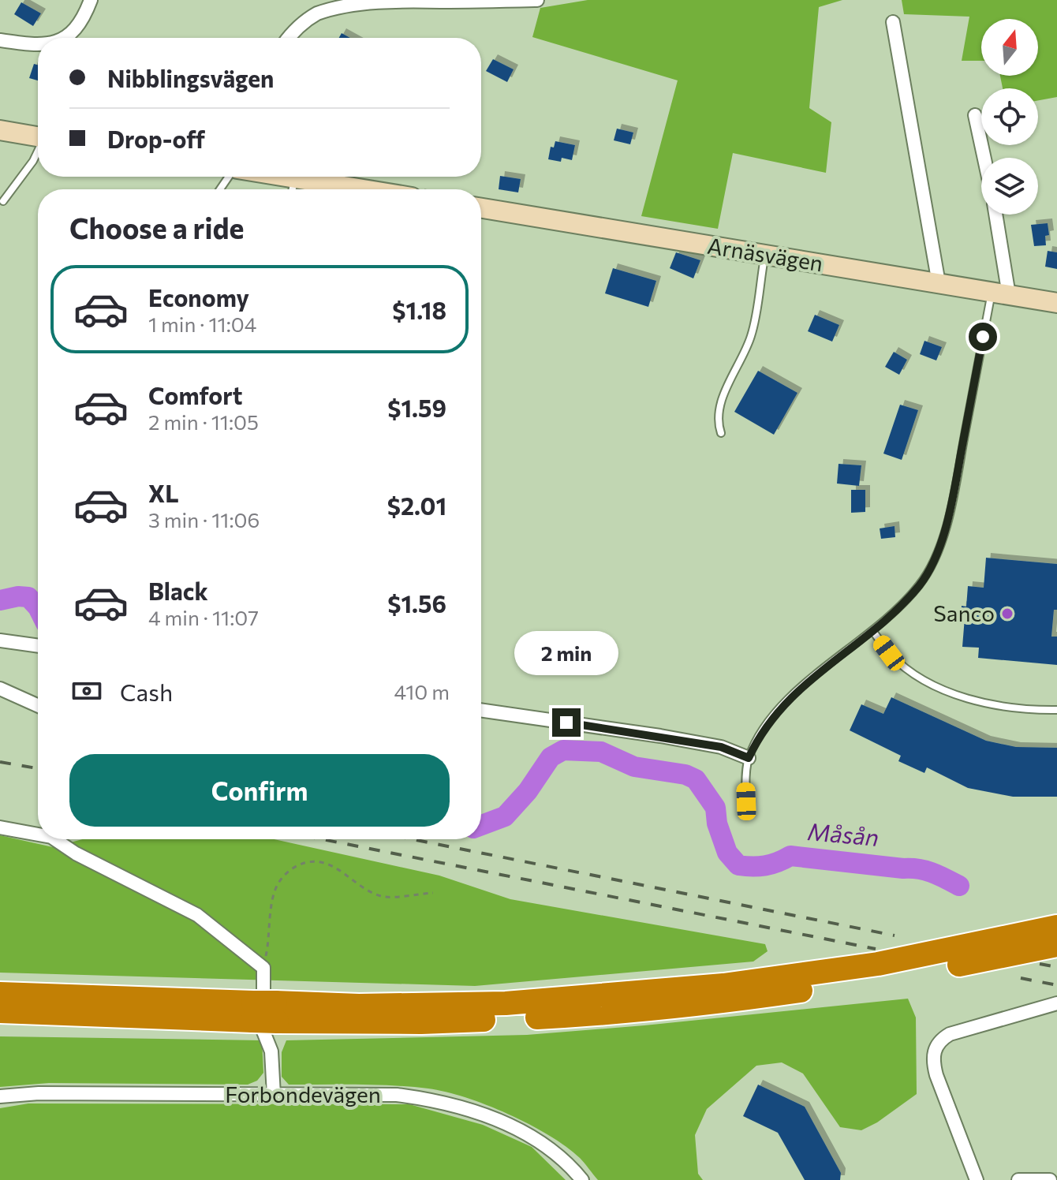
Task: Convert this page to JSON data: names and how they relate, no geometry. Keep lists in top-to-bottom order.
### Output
{
  "streets": {
    "street": ["Arnäsvägen", "Forbondevägen"]
  },
  "water": ["Måsån"],
  "places": ["Sanco"],
  "north": "top",
  "page": {
    "banner": ["Nibblingsvägen", "Drop-off"],
    "heading": "Choose a ride",
    "list": [
      {
        "name": "Economy",
        "note": "1 min · 11:04",
        "value": "$1.18"
      },
      {
        "name": "Comfort",
        "note": "2 min · 11:05",
        "value": "$1.59"
      },
      {
        "name": "XL",
        "note": "3 min · 11:06",
        "value": "$2.01"
      },
      {
        "name": "Black",
        "note": "4 min · 11:07",
        "value": "$1.56"
      }
    ],
    "bubble": "2 min",
    "pay": ["Cash", "410 m"],
    "buttons": "Confirm"
  }
}
